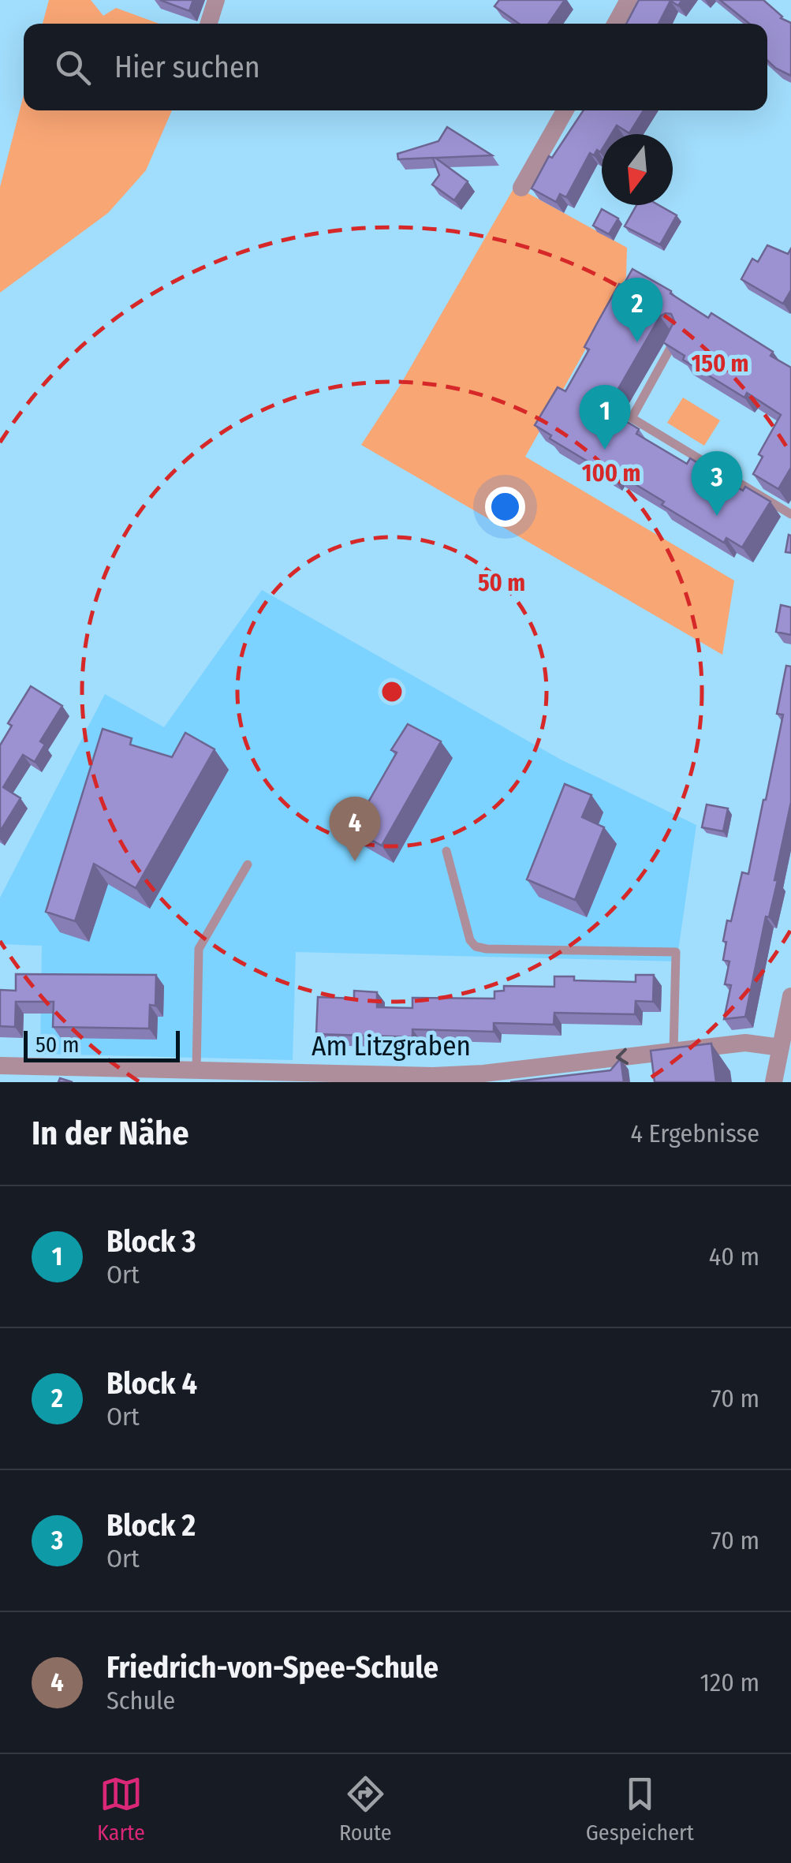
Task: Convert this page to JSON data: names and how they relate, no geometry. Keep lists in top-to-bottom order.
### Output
{
  "streets": {
    "street": ["Am Litzgraben"]
  },
  "scale_bar": "50 m",
  "north": "bottom",
  "page": {
    "search": "Hier suchen",
    "pins": [
      "2",
      "1",
      "3",
      "4"
    ],
    "scale": "50 m",
    "heading": ["In der Nähe", "4 Ergebnisse"],
    "list": [
      {
        "mark": "1",
        "name": "Block 3",
        "note": "Ort",
        "value": "40 m"
      },
      {
        "mark": "2",
        "name": "Block 4",
        "note": "Ort",
        "value": "70 m"
      },
      {
        "mark": "3",
        "name": "Block 2",
        "note": "Ort",
        "value": "70 m"
      },
      {
        "mark": "4",
        "name": "Friedrich-von-Spee-Schule",
        "note": "Schule",
        "value": "120 m"
      }
    ],
    "nav": ["Karte", "Route", "Gespeichert"]
  },
  "rings": ["150 m", "100 m", "50 m"]
}
